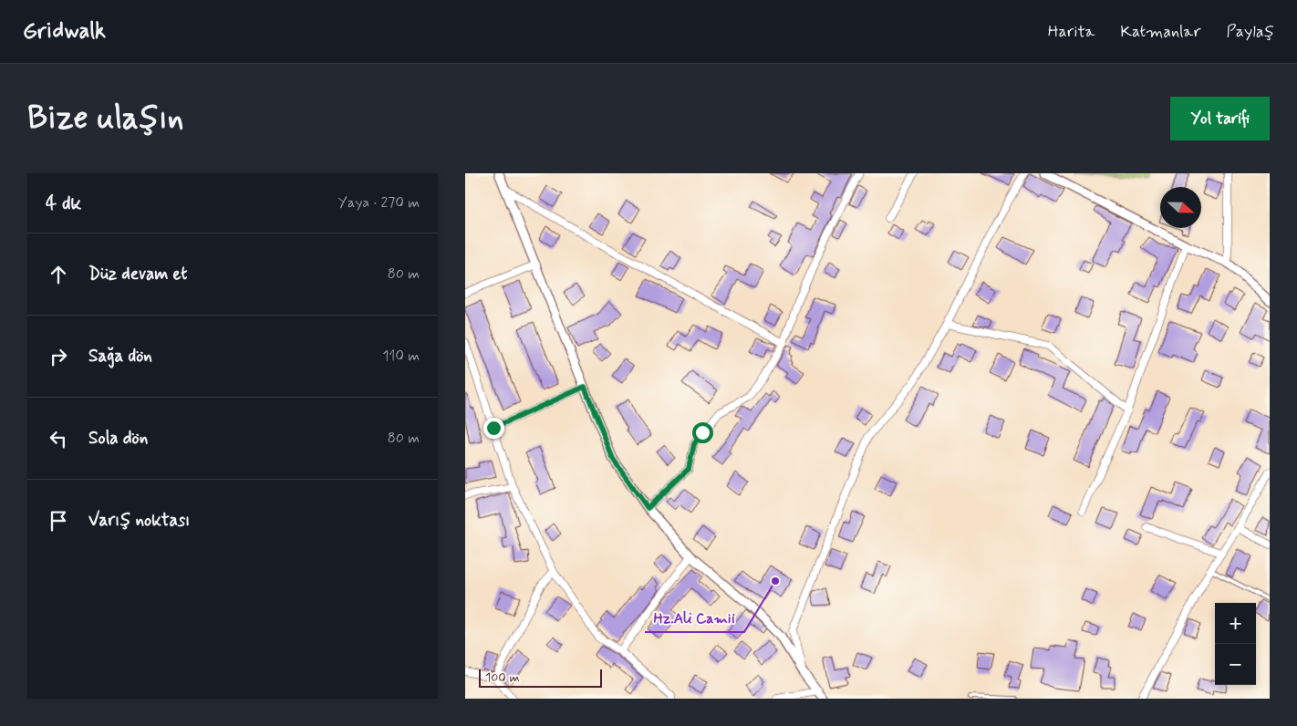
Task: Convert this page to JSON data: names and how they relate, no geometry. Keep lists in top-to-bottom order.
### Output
{
  "places": ["Hz.Ali Camii"],
  "scale_bar": "100 m",
  "north": "right",
  "page": {
    "header": "Gridwalk",
    "nav": ["Harita", "Katmanlar", "Paylaş"],
    "buttons": "Yol tarifi",
    "title": "Bize ulaşın",
    "heading": ["4 dk", "Yaya · 270 m"],
    "list": [
      ["Düz devam et", "80 m"],
      ["Sağa dön", "110 m"],
      ["Sola dön", "80 m"],
      "Varış noktası"
    ],
    "map_buttons": ["+", "−"],
    "scale": "100 m"
  }
}
